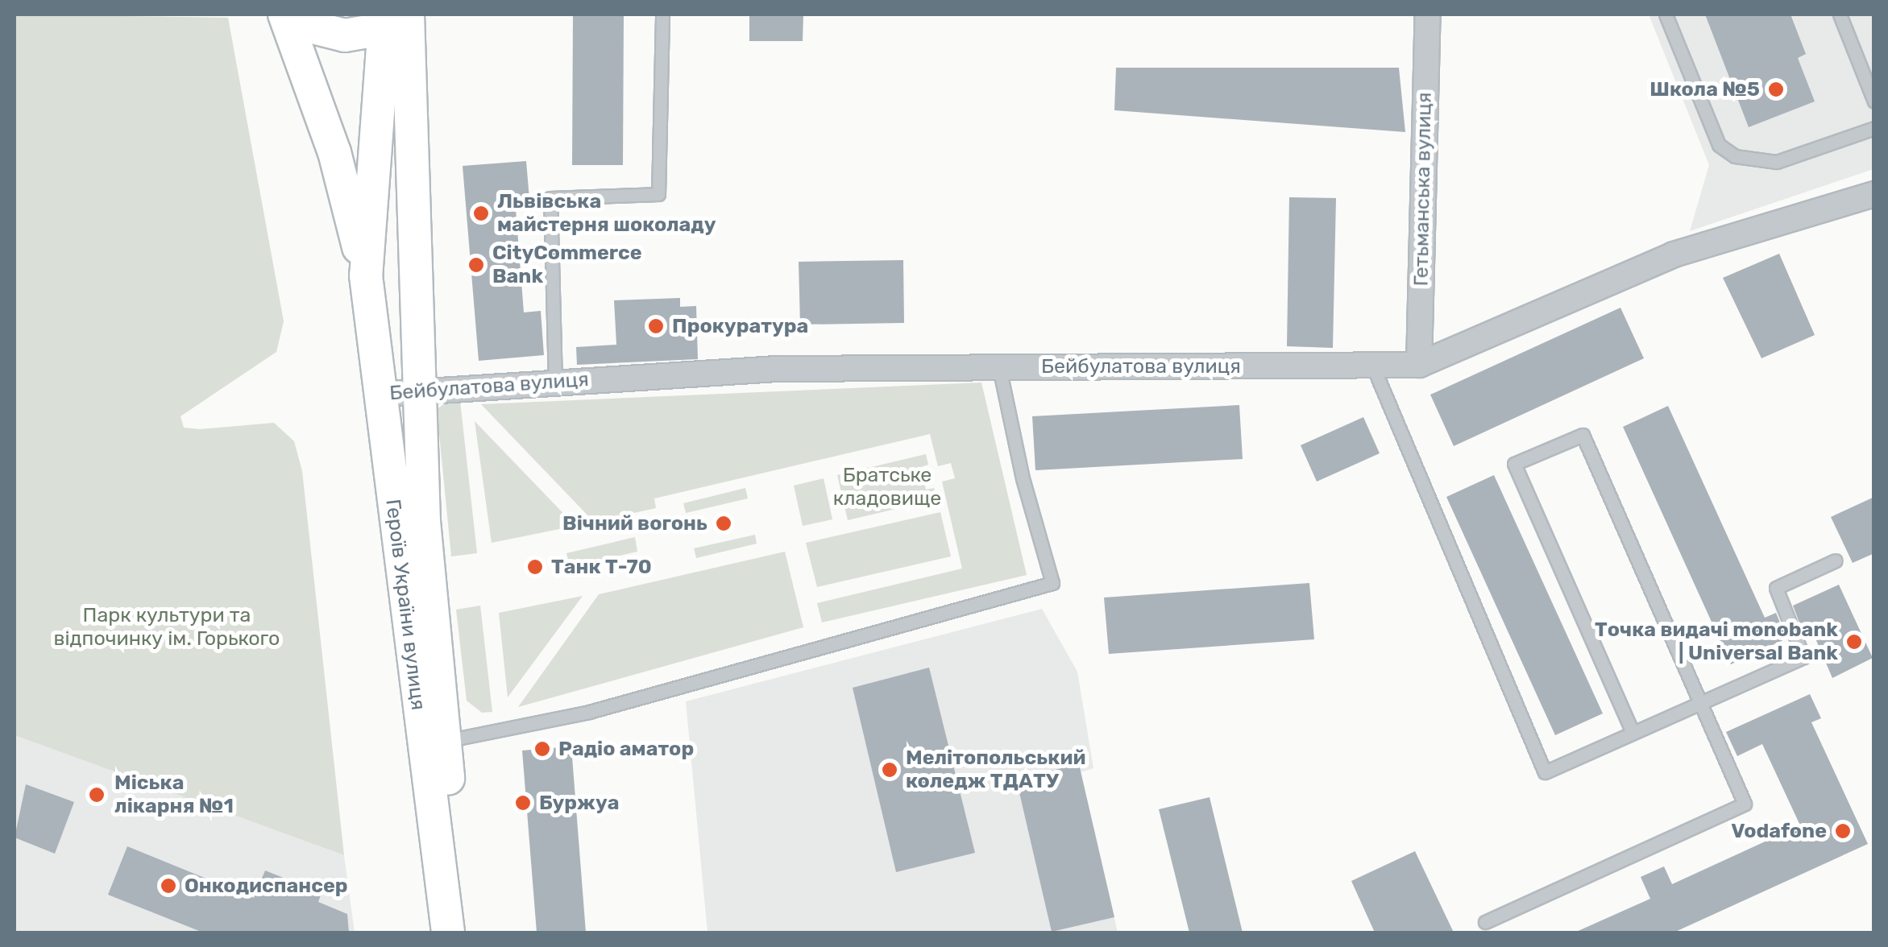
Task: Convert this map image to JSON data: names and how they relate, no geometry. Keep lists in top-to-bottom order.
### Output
{
  "streets": {
    "main road": ["Героїв України вулиця"],
    "street": ["Гетьманська вулиця", "Бейбулатова вулиця"]
  },
  "crossings": [
    ["Гетьманська вулиця", "Бейбулатова вулиця"],
    ["Бейбулатова вулиця", "Героїв України вулиця"]
  ],
  "parks": ["Братське кладовище", "Парк культури та відпочинку ім. Горького"],
  "places": [
    "Школа №5",
    "Львівська майстерня шоколаду",
    "CityCommerce Bank",
    "Прокуратура",
    "Вічний вогонь",
    "Танк Т-70",
    "Точка видачі monobank | Universal Bank",
    "Радіо аматор",
    "Мелітопольський коледж ТДАТУ",
    "Міська лікарня №1",
    "Буржуа",
    "Vodafone",
    "Онкодиспансер"
  ]
}
